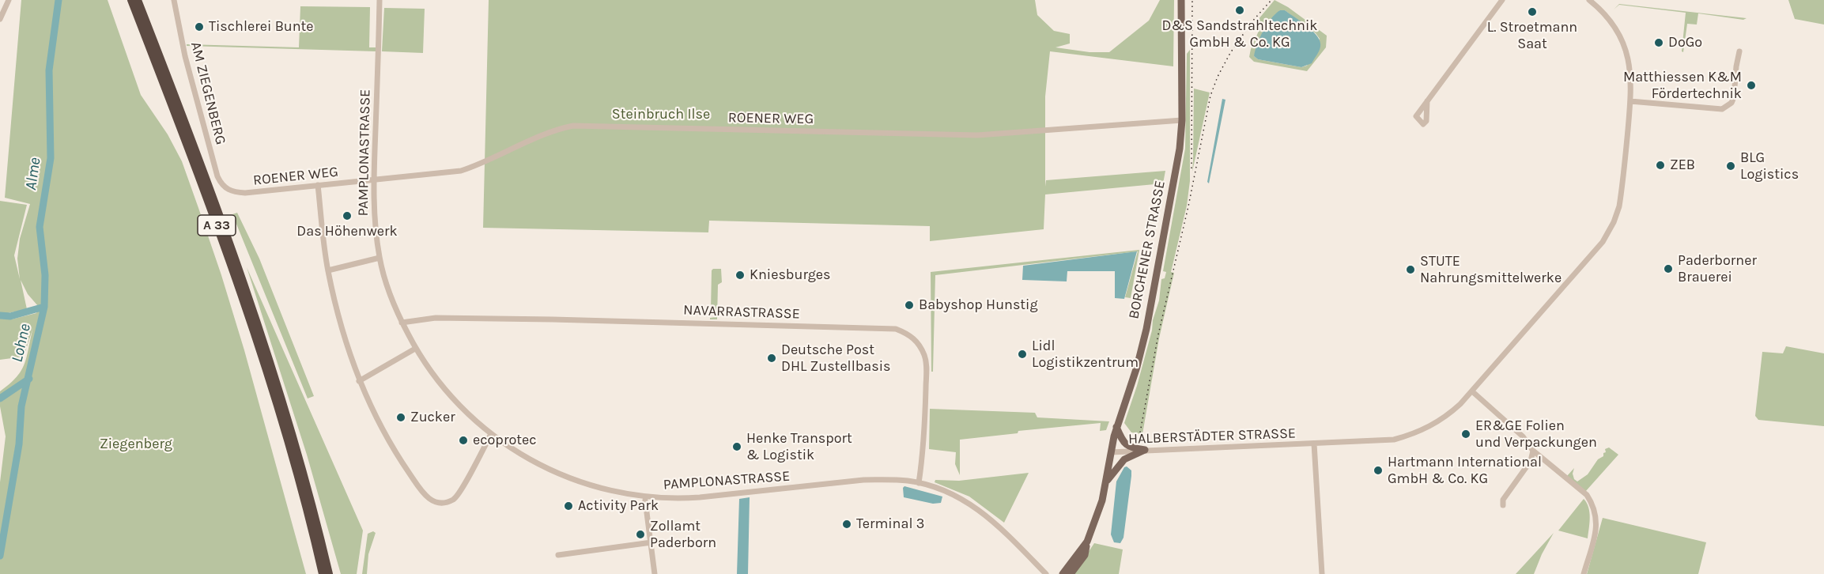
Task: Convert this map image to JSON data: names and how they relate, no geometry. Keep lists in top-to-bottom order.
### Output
{
  "streets": {
    "highway": ["A 33"],
    "main road": ["BORCHENER STRASSE"],
    "street": [
      "AM ZIEGENBERG",
      "ROENER WEG",
      "PAMPLONASTRASSE",
      "NAVARRASTRASSE",
      "HALBERSTÄDTER STRASSE"
    ]
  },
  "crossings": [
    ["AM ZIEGENBERG", "ROENER WEG"],
    ["ROENER WEG", "PAMPLONASTRASSE"],
    ["ROENER WEG", "BORCHENER STRASSE"],
    ["PAMPLONASTRASSE", "NAVARRASTRASSE"],
    ["BORCHENER STRASSE", "HALBERSTÄDTER STRASSE"]
  ],
  "water": ["Alme", "Lohne"],
  "parks": ["Steinbruch Ilse", "Ziegenberg"],
  "places": [
    "D&S Sandstrahltechnik GmbH & Co. KG",
    "L. Stroetmann Saat",
    "Tischlerei Bunte",
    "DoGo",
    "Matthiessen K&M Fördertechnik",
    "ZEB",
    "BLG Logistics",
    "Das Höhenwerk",
    "Paderborner Brauerei",
    "STUTE Nahrungsmittelwerke",
    "Kniesburges",
    "Babyshop Hunstig",
    "Lidl Logistikzentrum",
    "Deutsche Post DHL Zustellbasis",
    "Zucker",
    "ER&GE Folien und Verpackungen",
    "ecoprotec",
    "Henke Transport & Logistik",
    "Hartmann International GmbH & Co. KG",
    "Activity Park",
    "Terminal 3",
    "Zollamt Paderborn"
  ]
}
